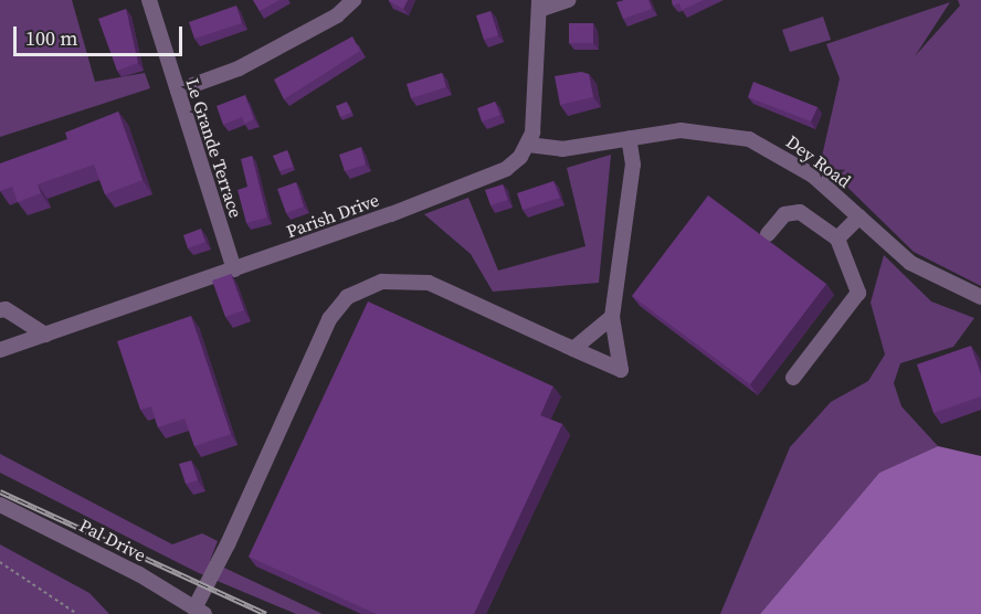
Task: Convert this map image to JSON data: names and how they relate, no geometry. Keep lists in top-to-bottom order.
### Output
{
  "streets": {
    "street": [
      "Le Grande Terrace",
      "Dey Road",
      "Parish Drive",
      "Pal Drive"
    ]
  },
  "crossings": [
    ["Le Grande Terrace", "Parish Drive"],
    ["Dey Road", "Parish Drive"]
  ],
  "scale_bar": "100 m"
}
